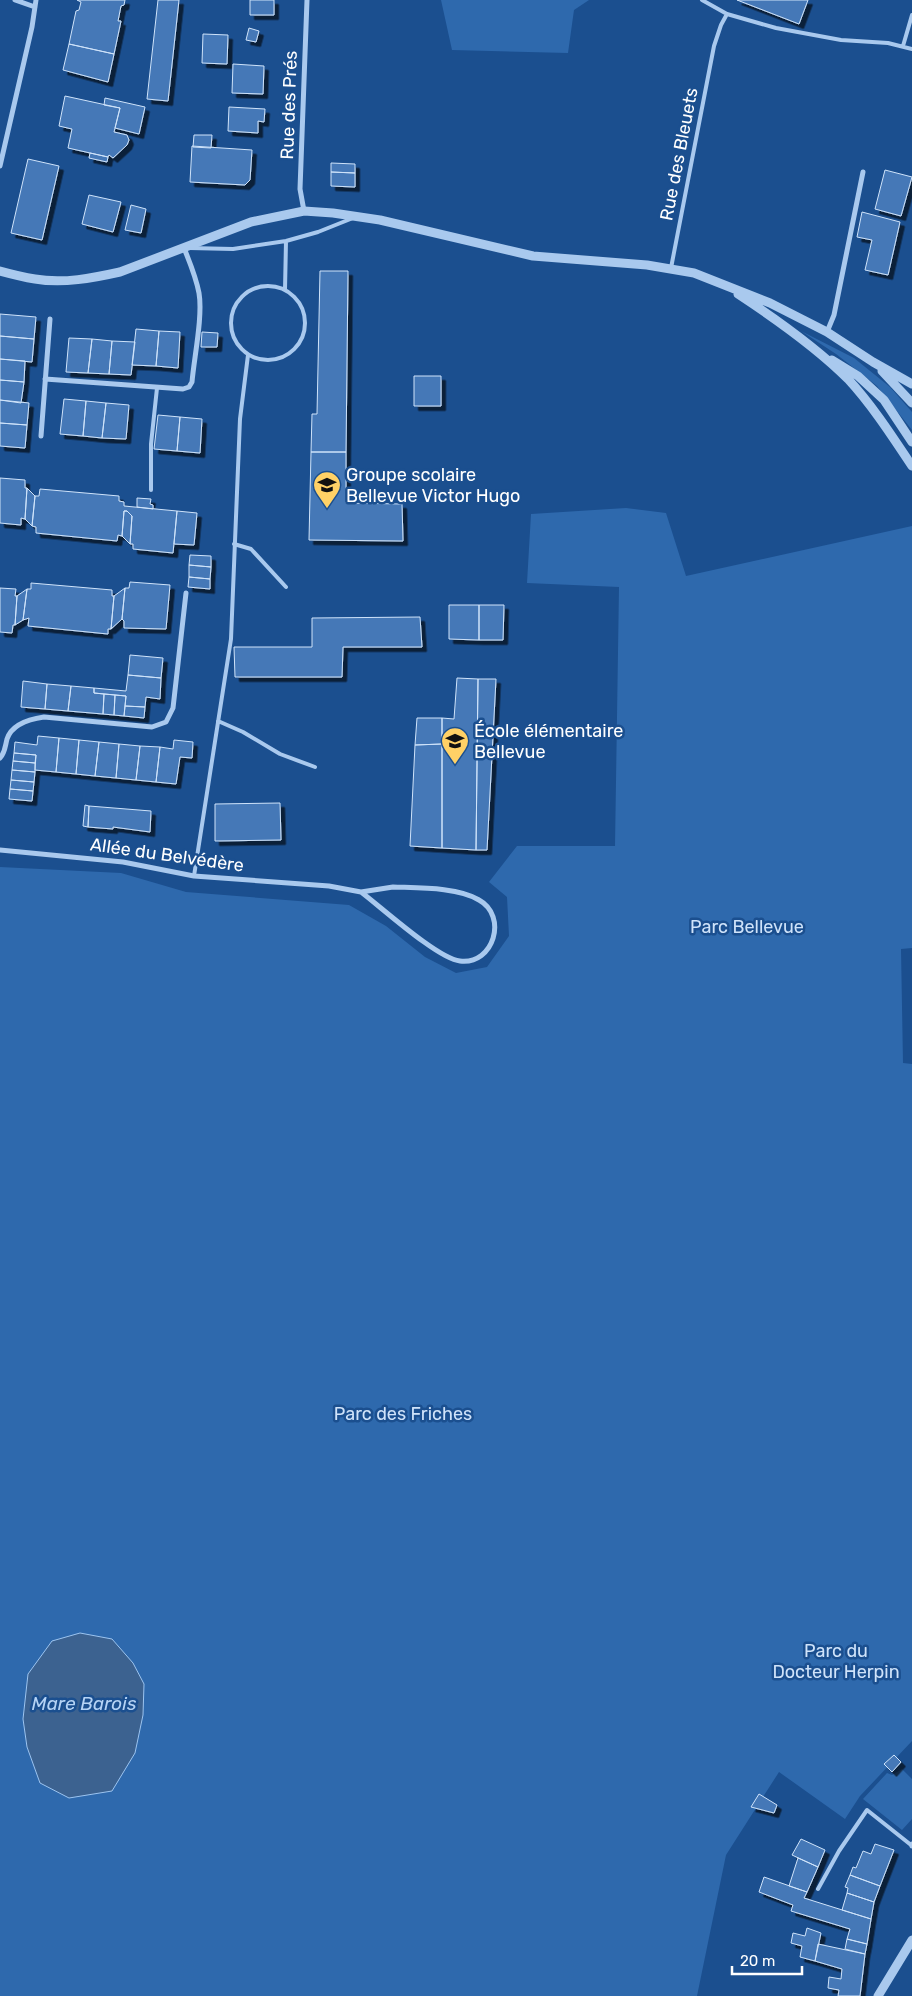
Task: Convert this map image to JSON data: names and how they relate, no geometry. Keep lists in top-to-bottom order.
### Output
{
  "streets": {
    "street": ["Rue des Prés", "Allée du Belvédère"],
    "lane": ["Rue des Bleuets"]
  },
  "water": ["Mare Barois"],
  "parks": ["Parc Bellevue", "Parc des Friches", "Parc du Docteur Herpin"],
  "places": {
    "school or university": ["Groupe scolaire Bellevue Victor Hugo", "École élémentaire Bellevue"]
  },
  "scale_bar": "20 m"
}
